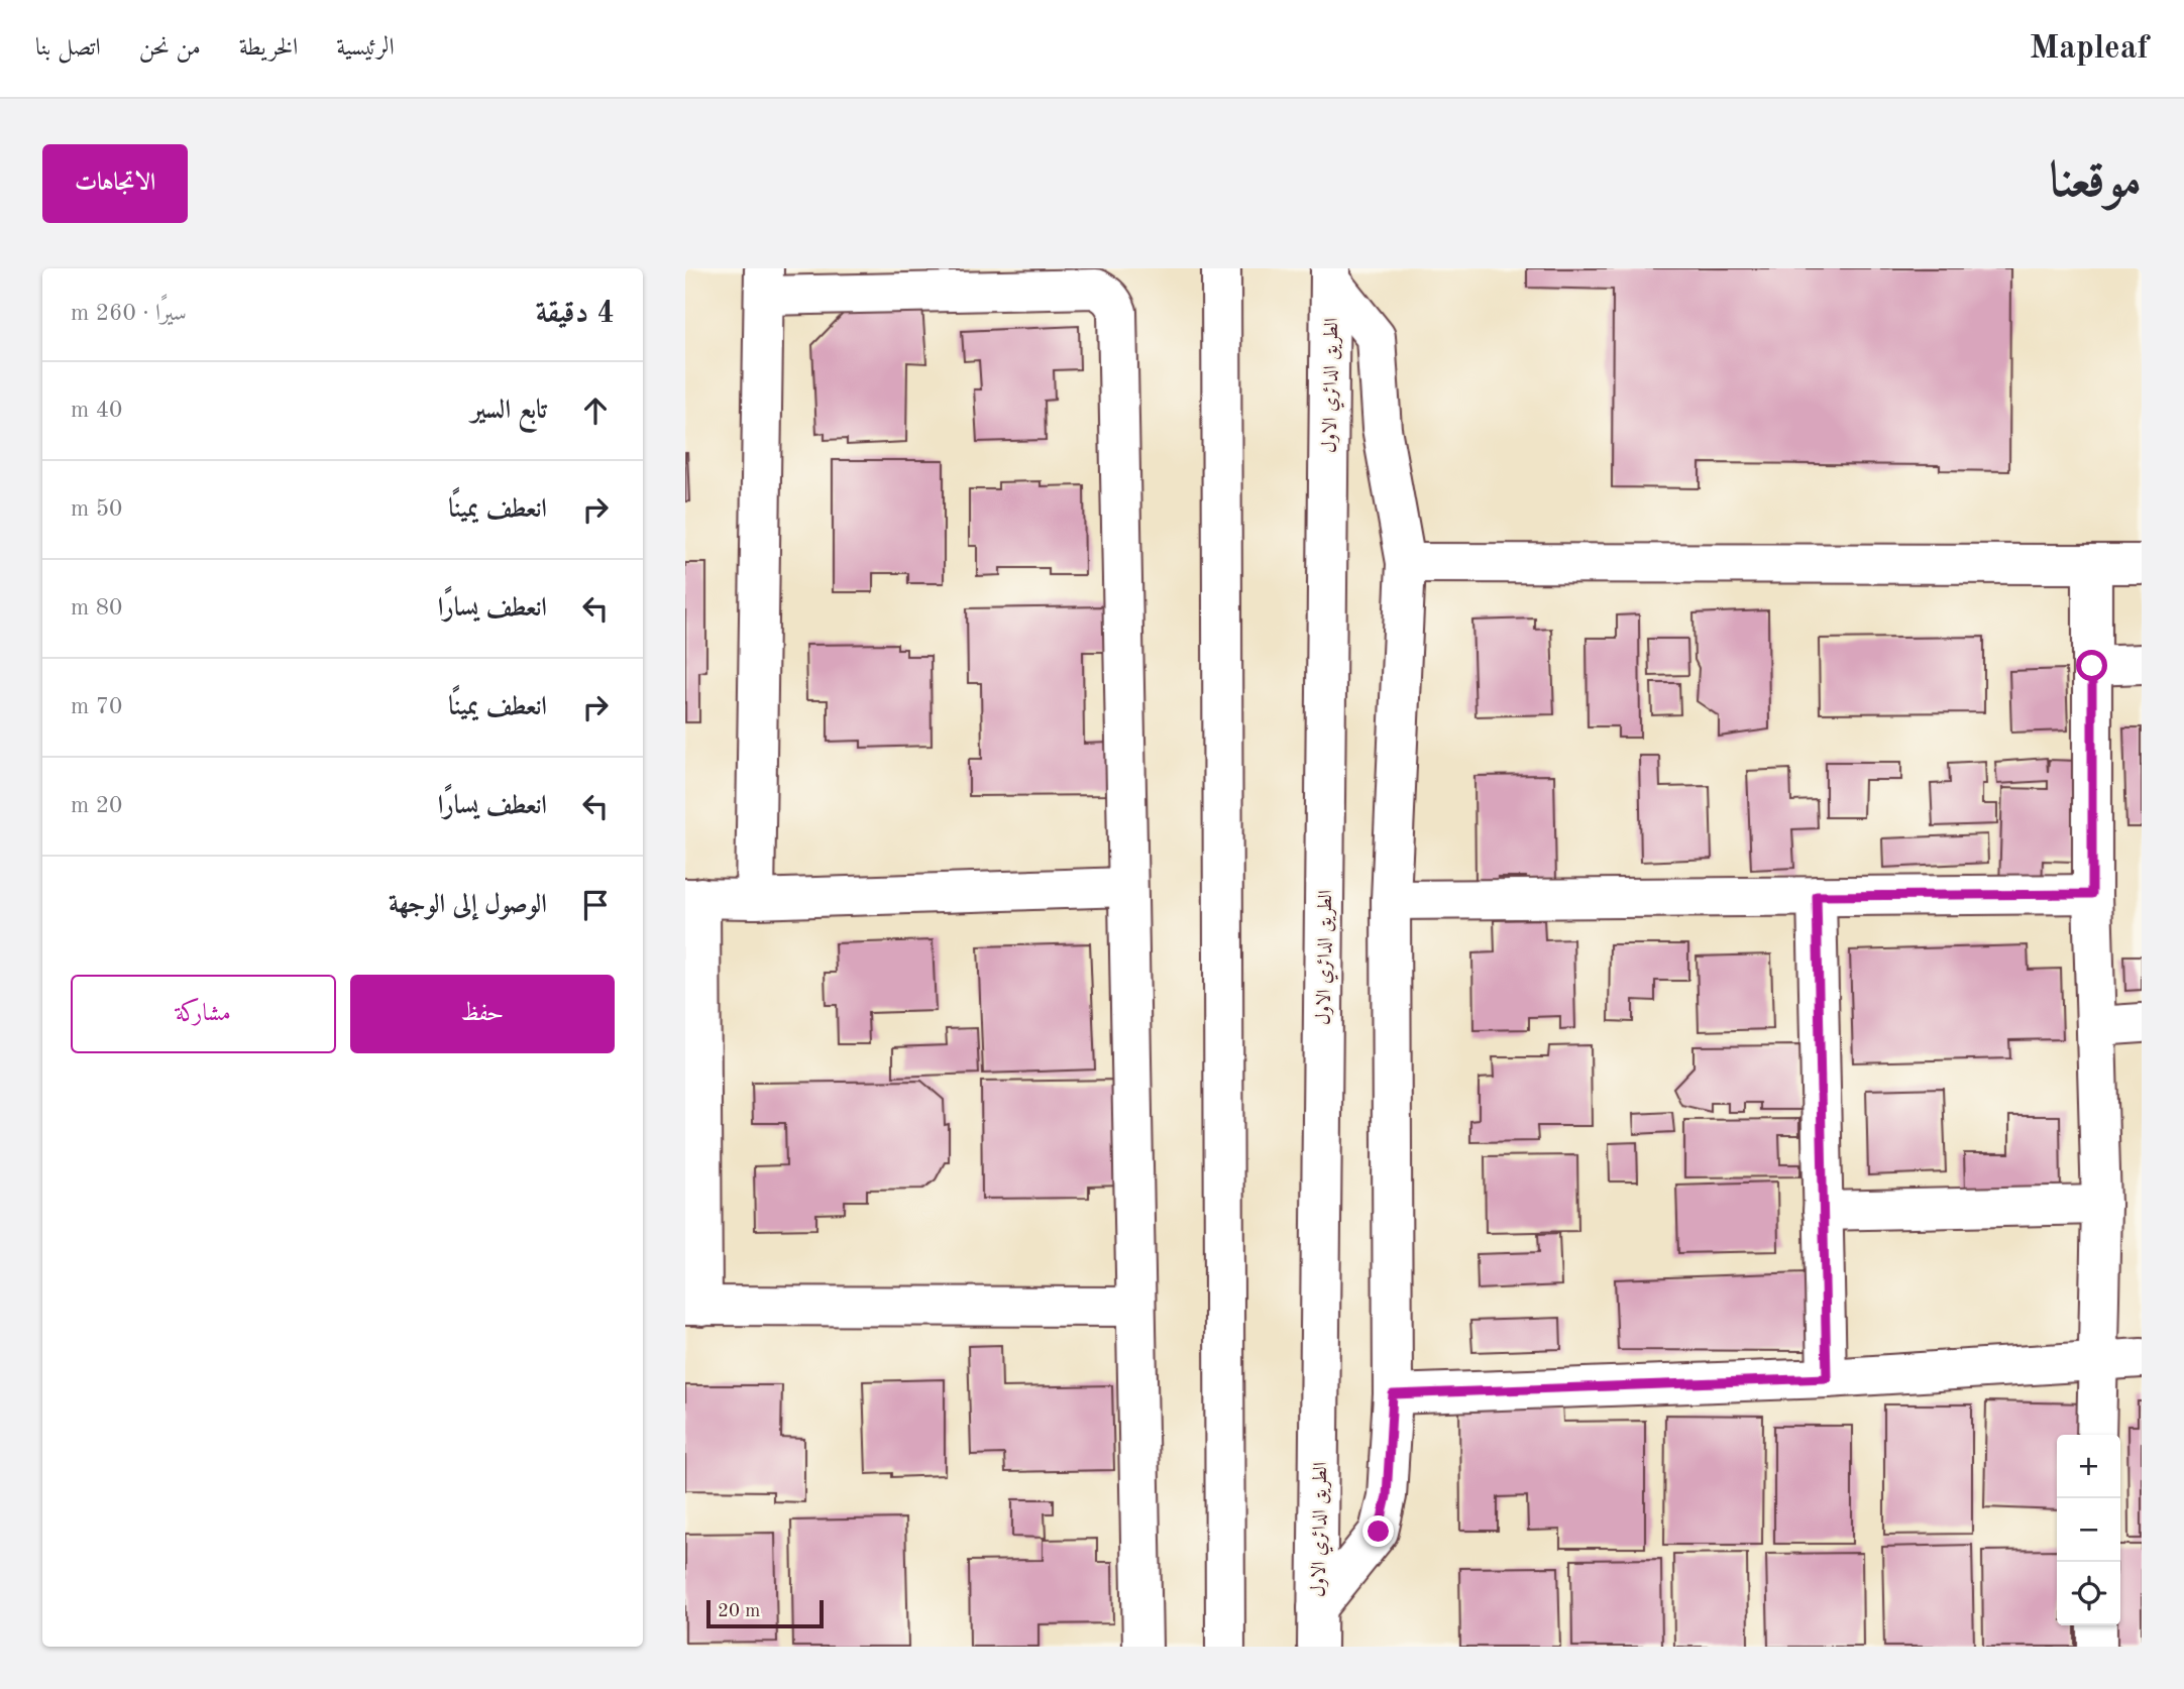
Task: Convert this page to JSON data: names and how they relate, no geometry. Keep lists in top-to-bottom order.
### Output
{
  "streets": {
    "street": ["الطريق الدائري الاول"]
  },
  "scale_bar": "20 m",
  "page": {
    "header": "Mapleaf",
    "nav": [
      "الرئيسية",
      "الخريطة",
      "من نحن",
      "اتصل بنا"
    ],
    "title": "موقعنا",
    "buttons": [
      "الاتجاهات",
      ["حفظ", "مشاركة"]
    ],
    "heading": ["4 دقيقة", "سيرًا · 260 m"],
    "list": [
      ["تابع السير", "40 m"],
      ["انعطف يمينًا", "50 m"],
      ["انعطف يسارًا", "80 m"],
      ["انعطف يمينًا", "70 m"],
      ["انعطف يسارًا", "20 m"],
      "الوصول إلى الوجهة"
    ],
    "map_buttons": ["+", "−"],
    "scale": "20 m"
  }
}
